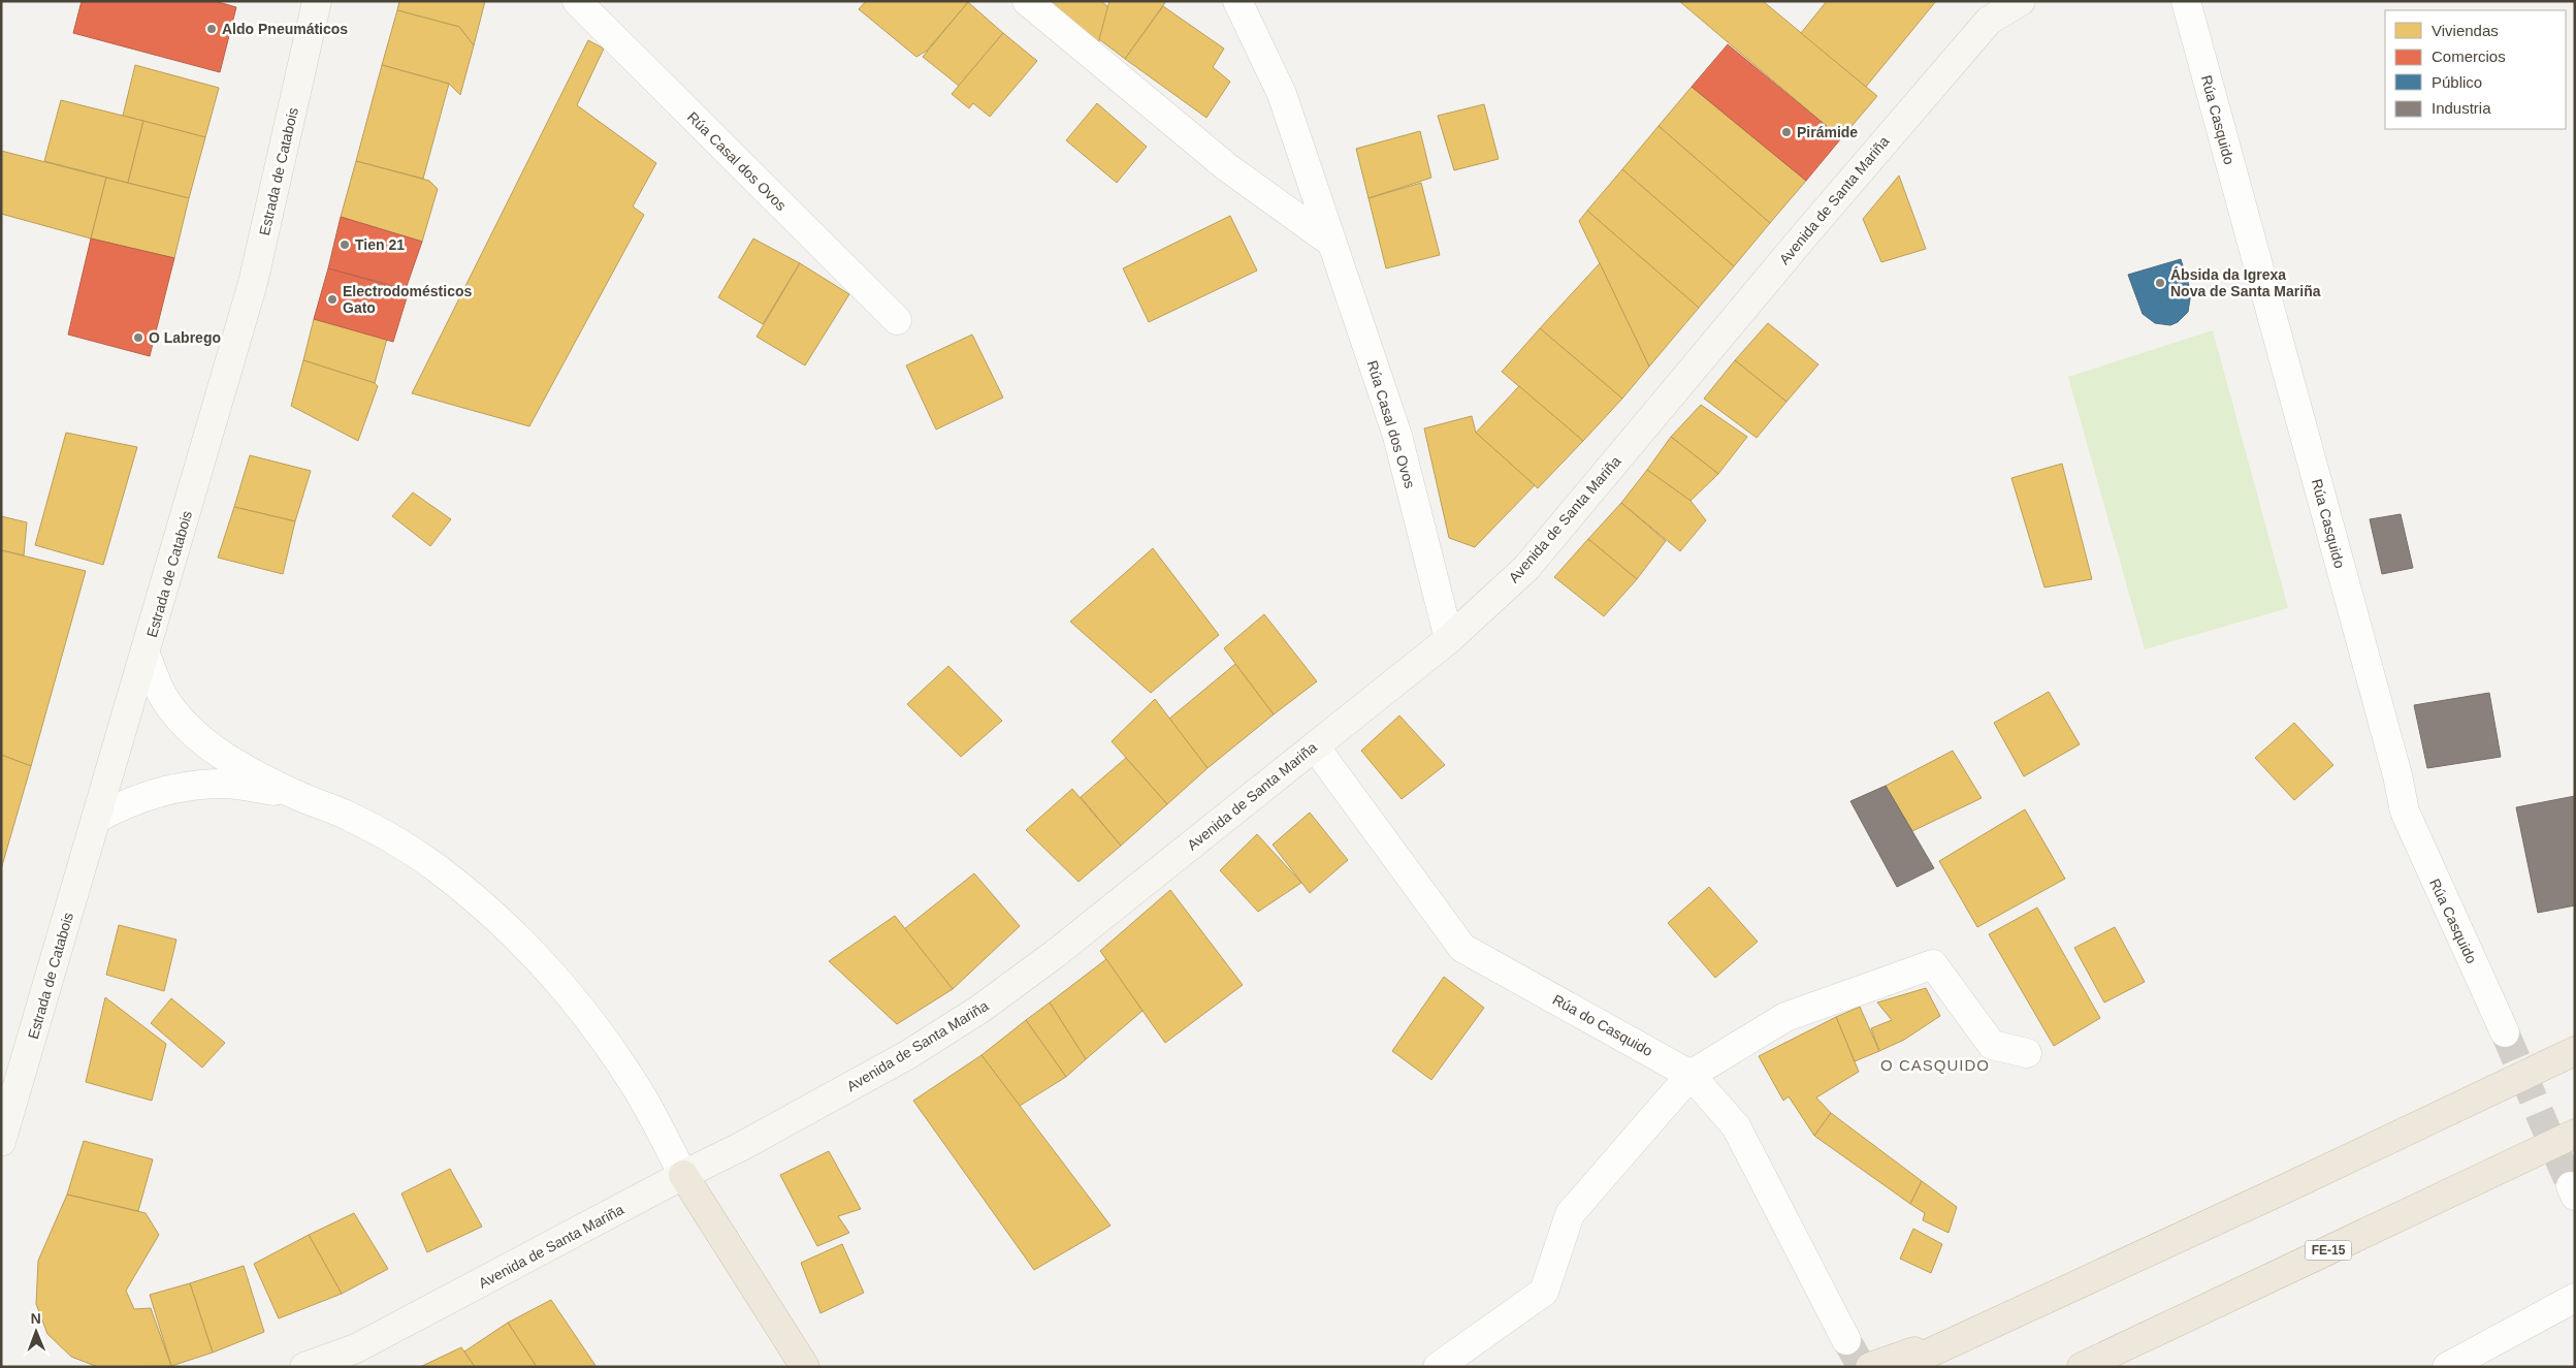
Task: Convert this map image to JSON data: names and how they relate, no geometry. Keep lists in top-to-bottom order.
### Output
{
  "streets": {
    "highway": ["FE-15"],
    "street": [
      "Rúa Casquido",
      "Rúa Casal dos Ovos",
      "Estrada de Catabois",
      "Avenida de Santa Mariña",
      "Rúa do Casquido"
    ]
  },
  "crossings": [
    ["Rúa Casal dos Ovos", "Avenida de Santa Mariña"],
    ["Avenida de Santa Mariña", "Rúa do Casquido"]
  ],
  "districts": ["O CASQUIDO"],
  "places": [
    "Aldo Pneumáticos",
    "Pirámide",
    "Tien 21",
    "Ábsida da Igrexa Nova de Santa Mariña",
    "Electrodomésticos Gato",
    "O Labrego"
  ],
  "legend": [
    "Viviendas",
    "Comercios",
    "Público",
    "Industria"
  ],
  "north": "top"
}
